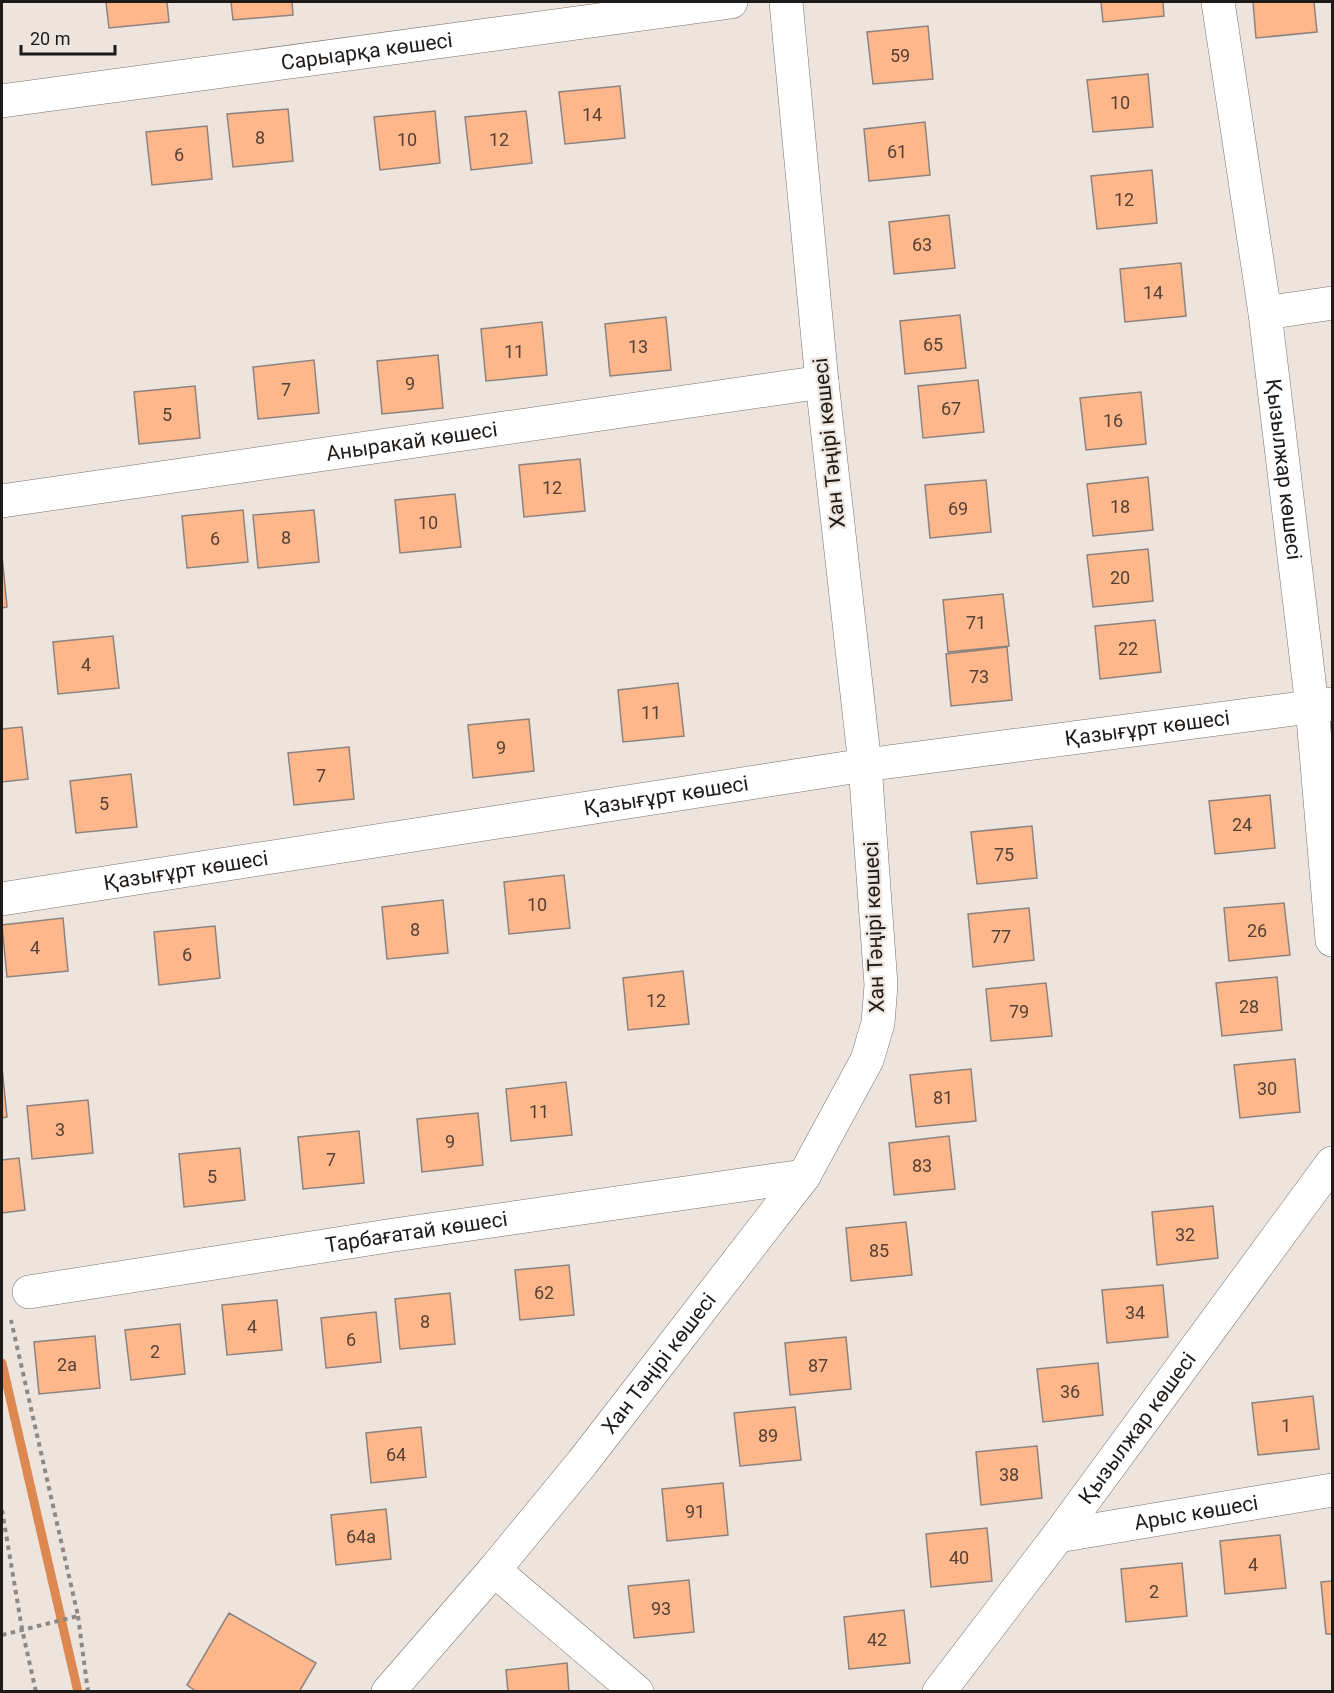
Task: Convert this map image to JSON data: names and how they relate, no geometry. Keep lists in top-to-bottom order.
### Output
{
  "streets": {
    "street": [
      "Сарыарқа көшесі",
      "Аныракай көшесі",
      "Хан Тәңірі көшесі",
      "Қызылжар көшесі",
      "Қазығұрт көшесі",
      "Тарбағатай көшесі",
      "Арыс көшесі"
    ]
  },
  "crossings": [
    ["Аныракай көшесі", "Хан Тәңірі көшесі"],
    ["Хан Тәңірі көшесі", "Қазығұрт көшесі"],
    ["Хан Тәңірі көшесі", "Тарбағатай көшесі"],
    ["Қызылжар көшесі", "Қазығұрт көшесі"],
    ["Қызылжар көшесі", "Арыс көшесі"]
  ],
  "house_numbers": [
    "59",
    "10",
    "14",
    "8",
    "10",
    "12",
    "61",
    "6",
    "12",
    "63",
    "14",
    "65",
    "13",
    "11",
    "9",
    "7",
    "67",
    "5",
    "16",
    "12",
    "18",
    "69",
    "10",
    "8",
    "6",
    "20",
    "71",
    "22",
    "4",
    "73",
    "11",
    "9",
    "7",
    "5",
    "24",
    "75",
    "10",
    "8",
    "26",
    "77",
    "4",
    "6",
    "12",
    "28",
    "79",
    "30",
    "81",
    "11",
    "3",
    "9",
    "7",
    "83",
    "5",
    "32",
    "85",
    "62",
    "34",
    "8",
    "4",
    "6",
    "2",
    "2а",
    "87",
    "36",
    "1",
    "89",
    "64",
    "38",
    "91",
    "64а",
    "40",
    "4",
    "2",
    "93",
    "42"
  ],
  "scale_bar": "20 m"
}
